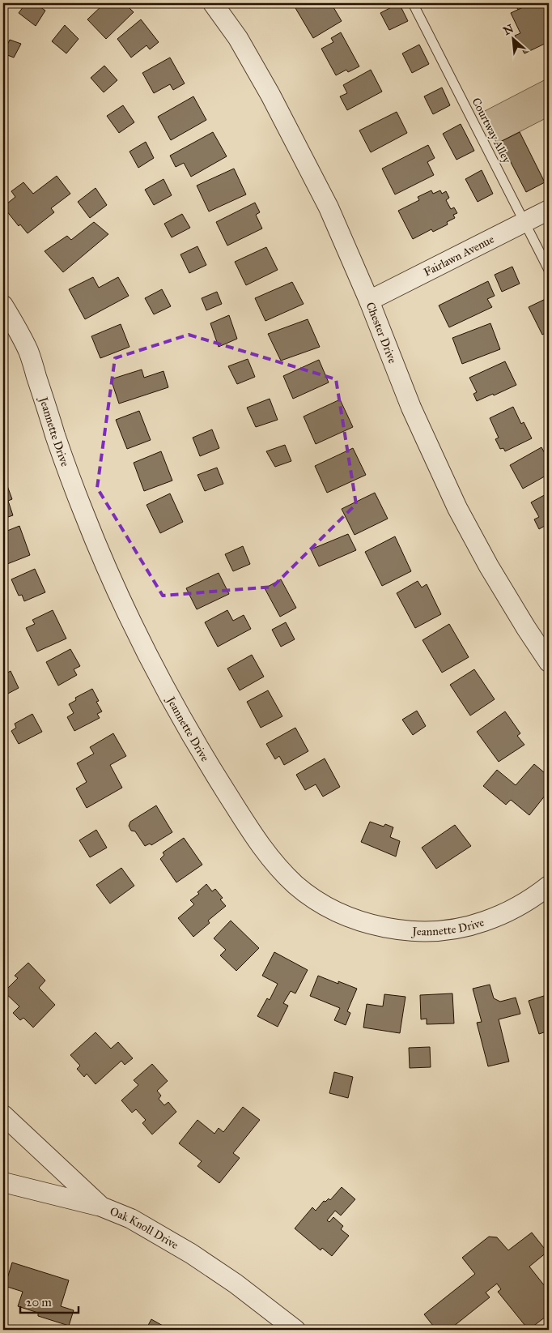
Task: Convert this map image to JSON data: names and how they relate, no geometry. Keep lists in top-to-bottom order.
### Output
{
  "streets": {
    "street": [
      "Fairlawn Avenue",
      "Chester Drive",
      "Jeannette Drive",
      "Oak Knoll Drive"
    ],
    "lane": ["Courtway Alley"]
  },
  "crossings": [
    ["Courtway Alley", "Fairlawn Avenue"],
    ["Fairlawn Avenue", "Chester Drive"]
  ],
  "scale_bar": "20 m",
  "north": "top left"
}
